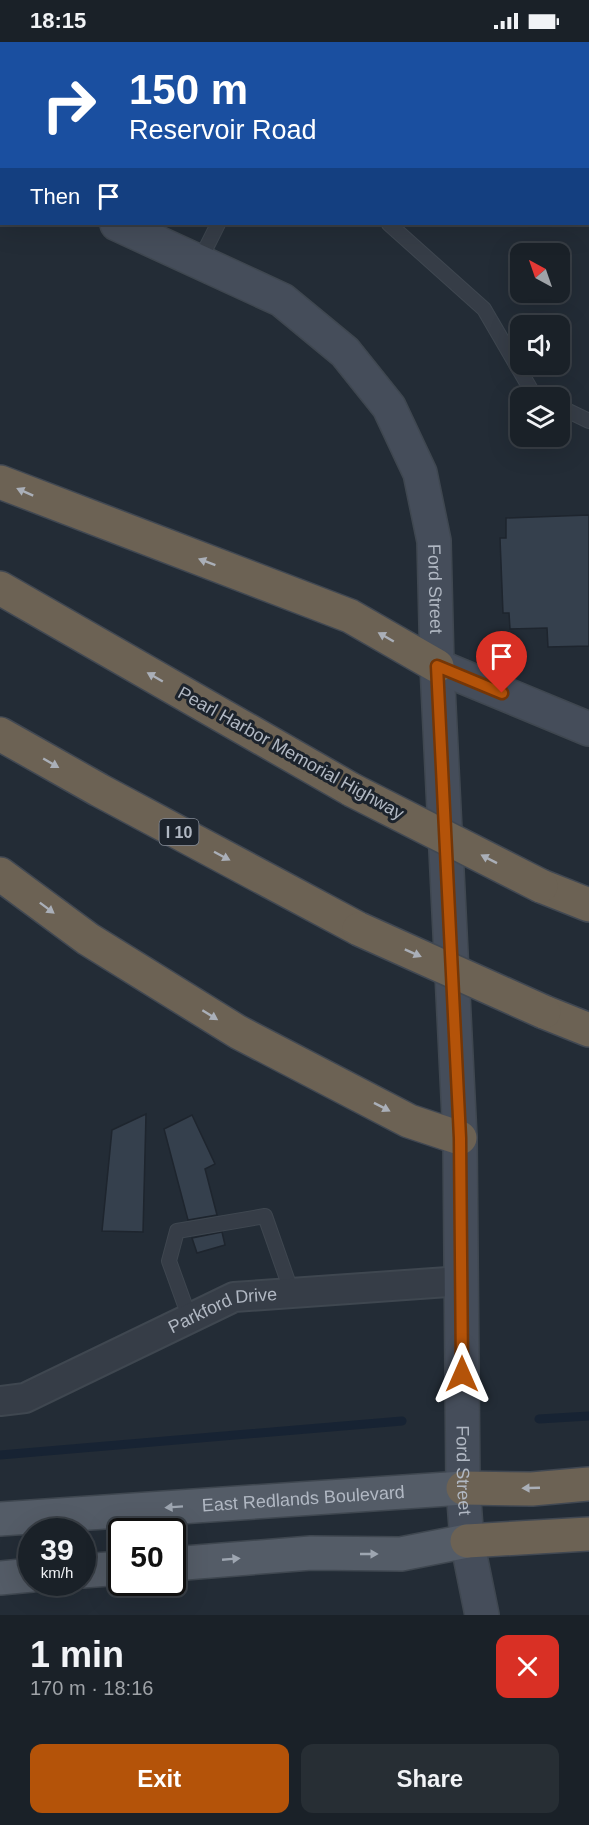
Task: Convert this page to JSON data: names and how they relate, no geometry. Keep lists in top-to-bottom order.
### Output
{
  "streets": {
    "highway": ["Pearl Harbor Memorial Highway", "I 10"],
    "main road": ["Ford Street", "East Redlands Boulevard"],
    "street": ["Parkford Drive"]
  },
  "crossings": [
    ["Ford Street", "Parkford Drive"],
    ["Ford Street", "East Redlands Boulevard"]
  ],
  "north": "top left",
  "page": {
    "status": "18:15",
    "turn": ["150 m", "Reservoir Road"],
    "then": "Then",
    "speed": "39 km/h",
    "limit": "50",
    "heading": ["1 min", "170 m · 18:16"],
    "buttons": ["Exit", "Share"]
  }
}
